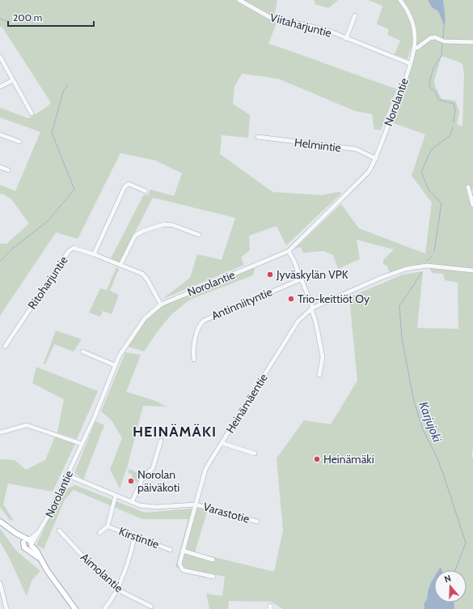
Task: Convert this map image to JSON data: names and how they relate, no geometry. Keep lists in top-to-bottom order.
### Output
{
  "streets": {
    "street": [
      "Viitaharjuntie",
      "Norolantie",
      "Helmintie",
      "Ritoharjuntie",
      "Antinniityntie",
      "Heinämäentie",
      "Varastotie",
      "Kirstintie",
      "Aimolantie"
    ]
  },
  "crossings": [
    ["Viitaharjuntie", "Norolantie"],
    ["Norolantie", "Helmintie"],
    ["Norolantie", "Ritoharjuntie"],
    ["Heinämäentie", "Varastotie"]
  ],
  "districts": ["HEINÄMÄKI"],
  "water": ["Karjujoki"],
  "places": [
    "Jyväskylän VPK",
    "Trio-keittiöt Oy",
    "Heinämäki",
    "Norolan päiväkoti"
  ],
  "scale_bar": "200 m",
  "north": "top"
}
